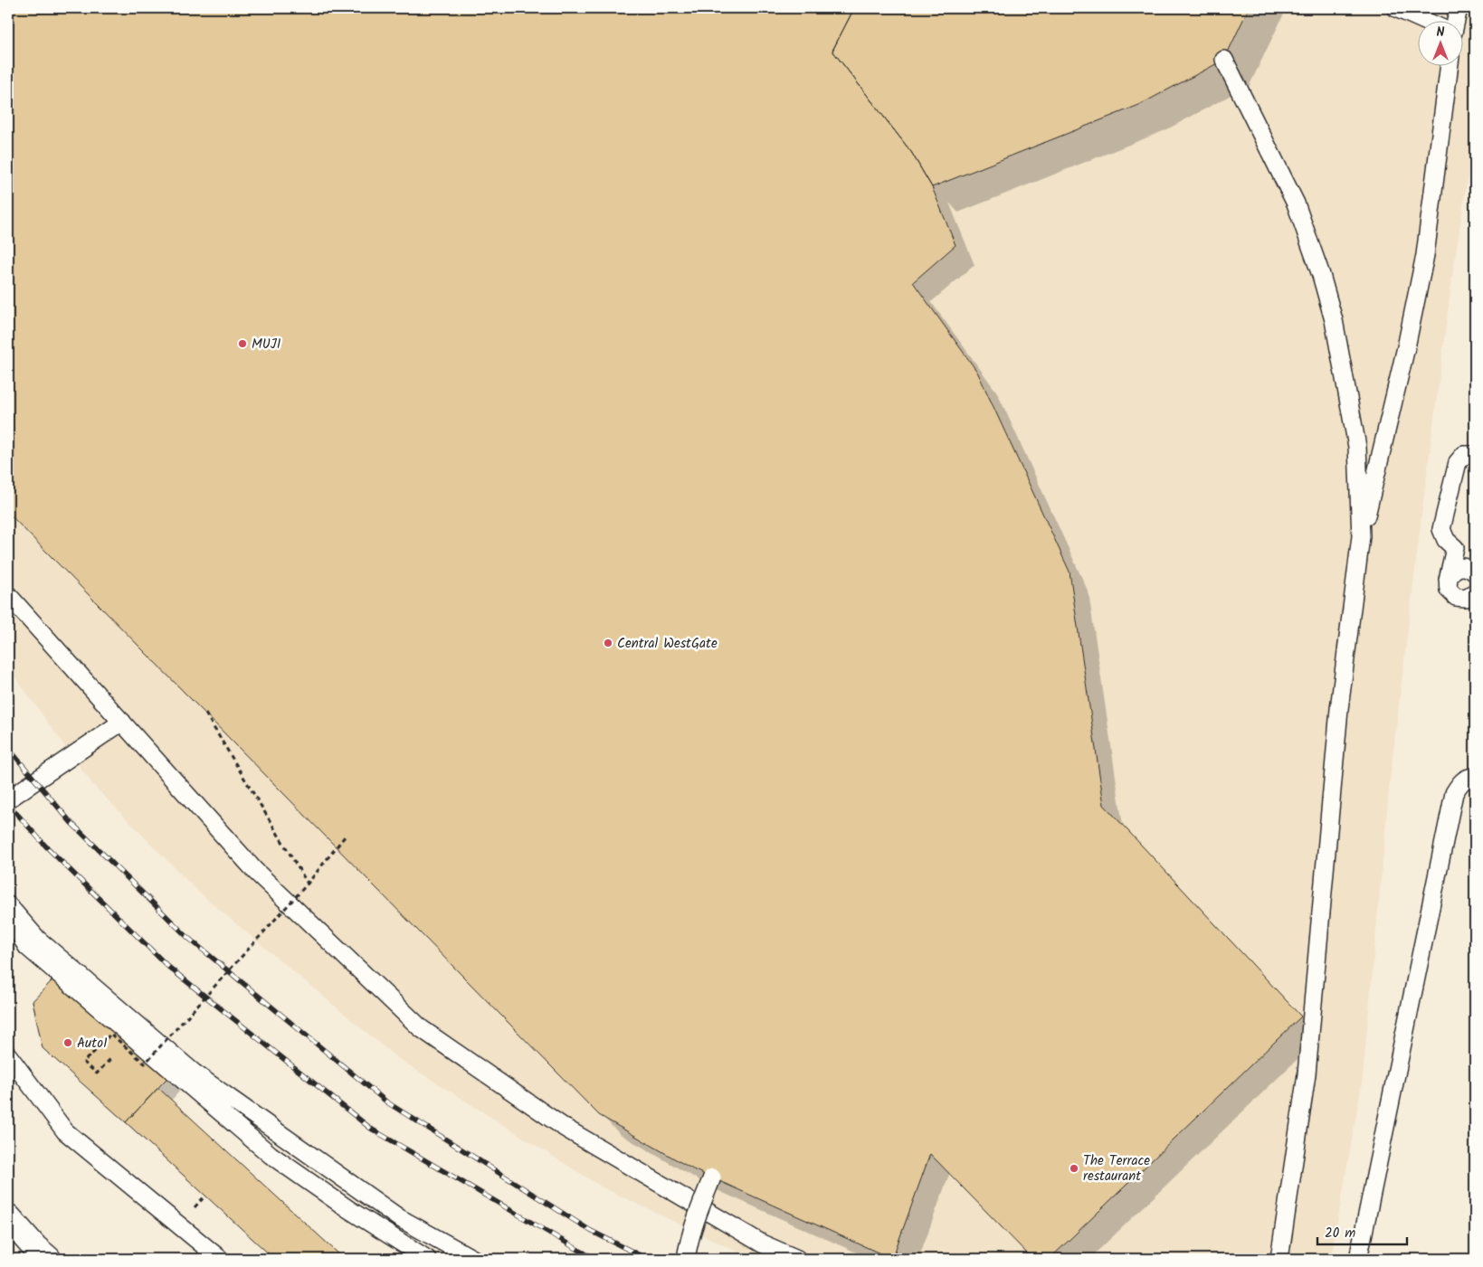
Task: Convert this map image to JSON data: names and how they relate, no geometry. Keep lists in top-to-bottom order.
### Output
{
  "places": [
    "MUJI",
    "Central WestGate",
    "Auto1",
    "The Terrace restaurant"
  ],
  "scale_bar": "20 m",
  "north": "top"
}
